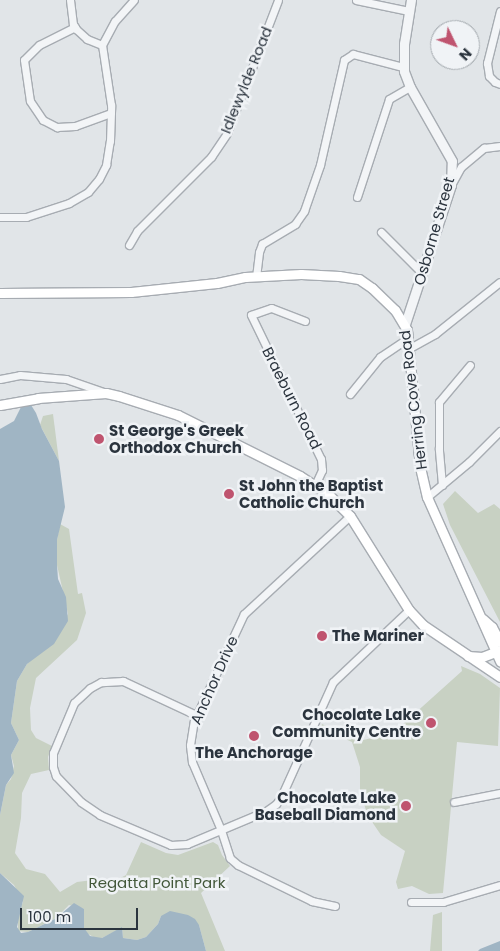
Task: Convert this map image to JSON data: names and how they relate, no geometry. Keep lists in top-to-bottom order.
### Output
{
  "streets": {
    "main road": ["Herring Cove Road"],
    "street": [
      "Idlewylde Road",
      "Osborne Street",
      "Braeburn Road",
      "Anchor Drive"
    ]
  },
  "crossings": [
    ["Osborne Street", "Herring Cove Road"]
  ],
  "parks": ["Regatta Point Park"],
  "places": [
    "St George's Greek Orthodox Church",
    "St John the Baptist Catholic Church",
    "The Mariner",
    "Chocolate Lake Community Centre",
    "The Anchorage",
    "Chocolate Lake Baseball Diamond"
  ],
  "scale_bar": "100 m",
  "north": "bottom right"
}
